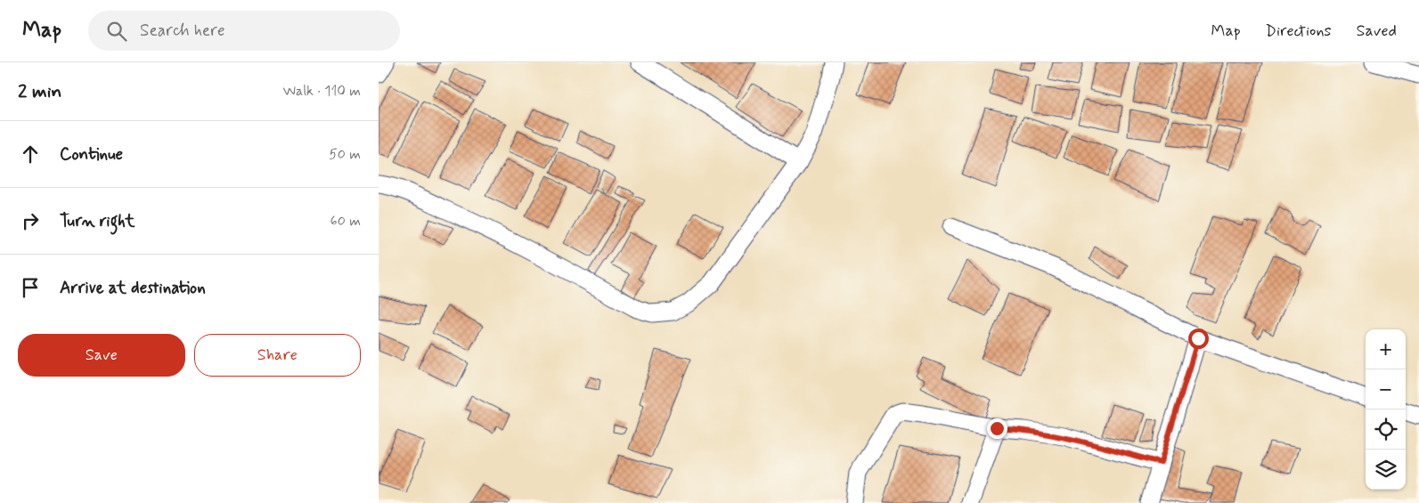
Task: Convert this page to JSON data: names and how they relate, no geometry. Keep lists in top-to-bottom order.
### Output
{
  "page": {
    "header": "Map",
    "search": "Search here",
    "nav": ["Map", "Directions", "Saved"],
    "heading": ["2 min", "Walk · 110 m"],
    "list": [
      ["Continue", "50 m"],
      ["Turn right", "60 m"],
      "Arrive at destination"
    ],
    "buttons": ["Save", "Share"],
    "map_buttons": ["+", "−"]
  }
}
